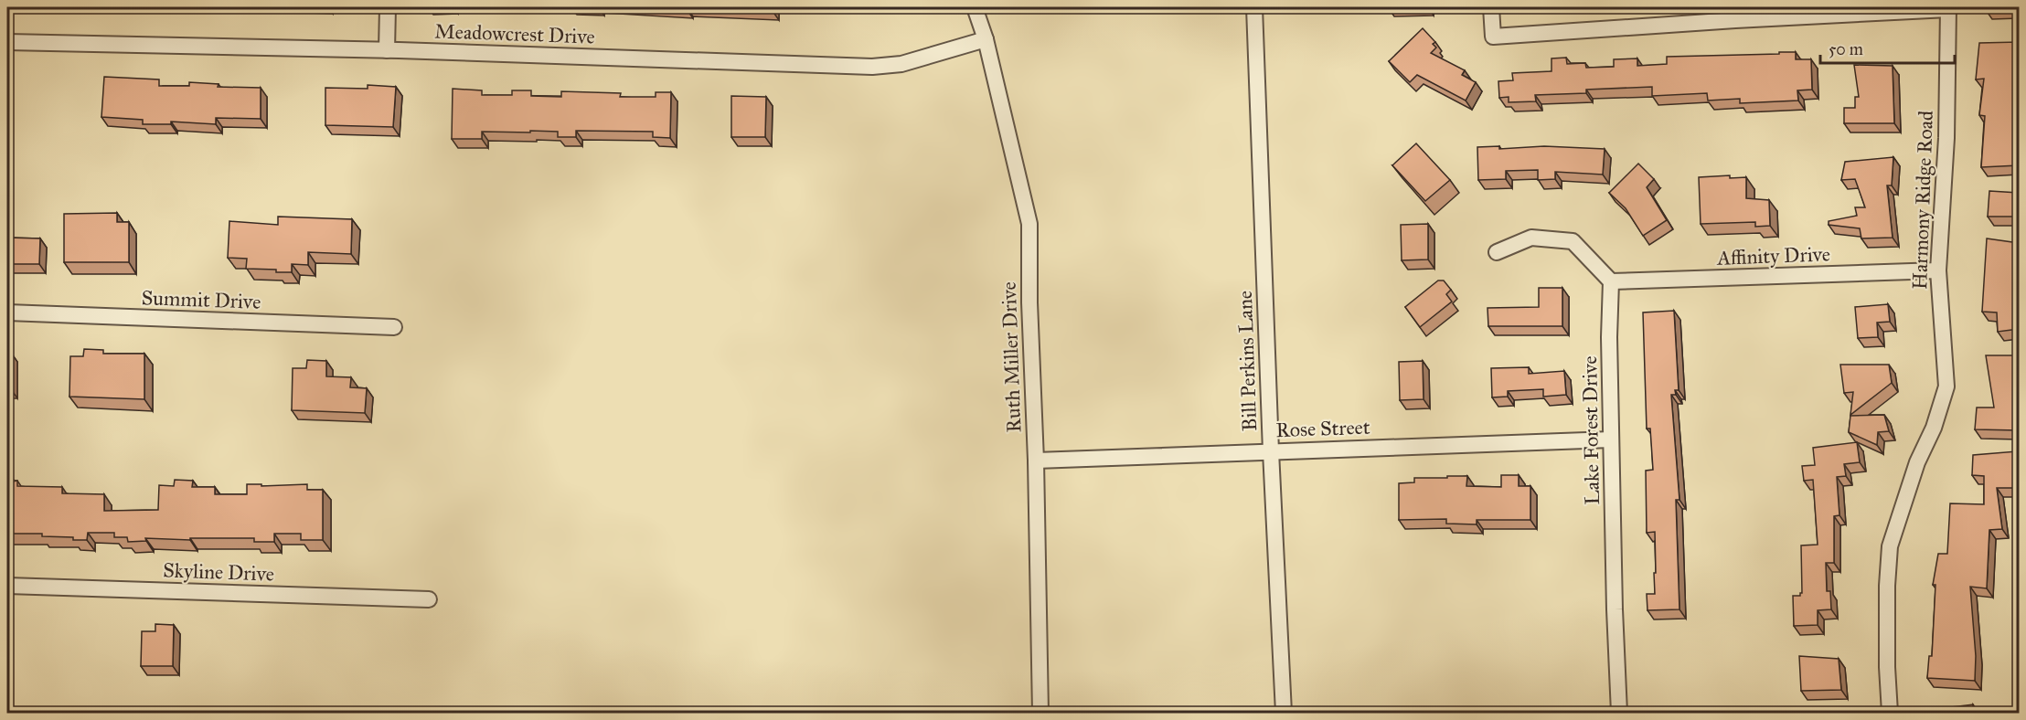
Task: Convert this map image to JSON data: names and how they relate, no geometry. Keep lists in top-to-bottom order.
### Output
{
  "streets": {
    "street": [
      "Meadowcrest Drive",
      "Harmony Ridge Road",
      "Affinity Drive",
      "Summit Drive",
      "Ruth Miller Drive",
      "Bill Perkins Lane",
      "Rose Street",
      "Lake Forest Drive",
      "Skyline Drive"
    ]
  },
  "crossings": [
    ["Meadowcrest Drive", "Ruth Miller Drive"],
    ["Harmony Ridge Road", "Affinity Drive"],
    ["Affinity Drive", "Lake Forest Drive"],
    ["Ruth Miller Drive", "Rose Street"],
    ["Bill Perkins Lane", "Rose Street"],
    ["Rose Street", "Lake Forest Drive"]
  ],
  "scale_bar": "50 m"
}
